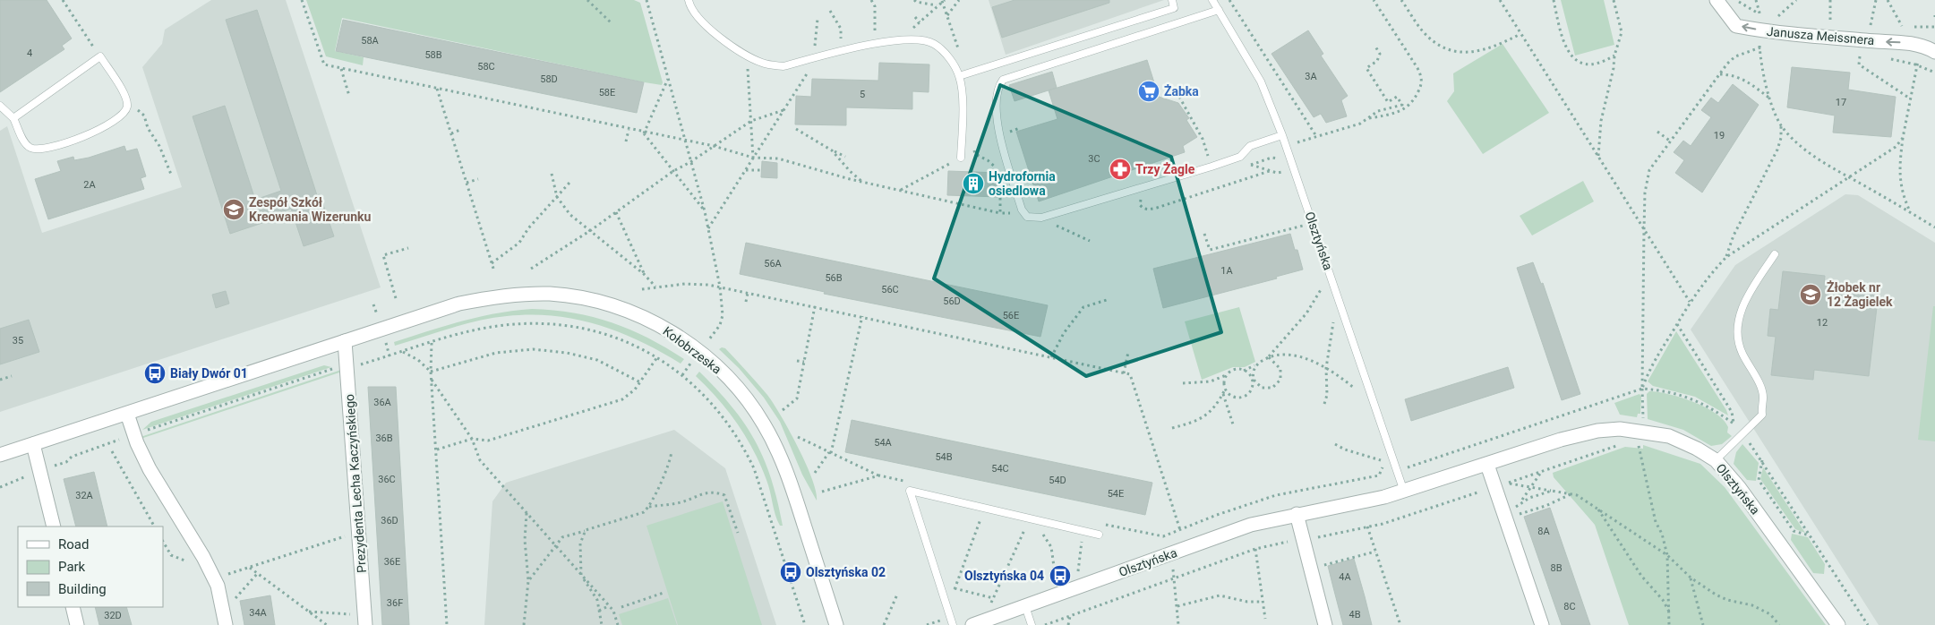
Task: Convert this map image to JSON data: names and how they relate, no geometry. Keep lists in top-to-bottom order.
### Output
{
  "streets": {
    "street": [
      "Janusza Meissnera",
      "Olsztyńska",
      "Kołobrzeska",
      "Prezydenta Lecha Kaczyńskiego"
    ]
  },
  "crossings": [
    ["Kołobrzeska", "Prezydenta Lecha Kaczyńskiego"]
  ],
  "one_way": ["Janusza Meissnera"],
  "places": {
    "supermarket": ["Żabka"],
    "pharmacy": ["Trzy Żagle"],
    "building": ["Hydrofornia osiedlowa"],
    "school or university": ["Zespół Szkół Kreowania Wizerunku", "Żłobek nr 12 Żagielek"],
    "bus stop": ["Biały Dwór 01", "Olsztyńska 02", "Olsztyńska 04"]
  },
  "house_numbers": [
    "58A",
    "4",
    "58B",
    "58C",
    "3A",
    "58D",
    "58E",
    "5",
    "17",
    "19",
    "3C",
    "2A",
    "56A",
    "1A",
    "56B",
    "56C",
    "56D",
    "56E",
    "12",
    "35",
    "36A",
    "36B",
    "54A",
    "54B",
    "54C",
    "36C",
    "54D",
    "54E",
    "32A",
    "36D",
    "8A",
    "36E",
    "8B",
    "4A",
    "36F",
    "8C",
    "34A",
    "4B",
    "32D"
  ],
  "legend": ["Road", "Park", "Building"]
}
